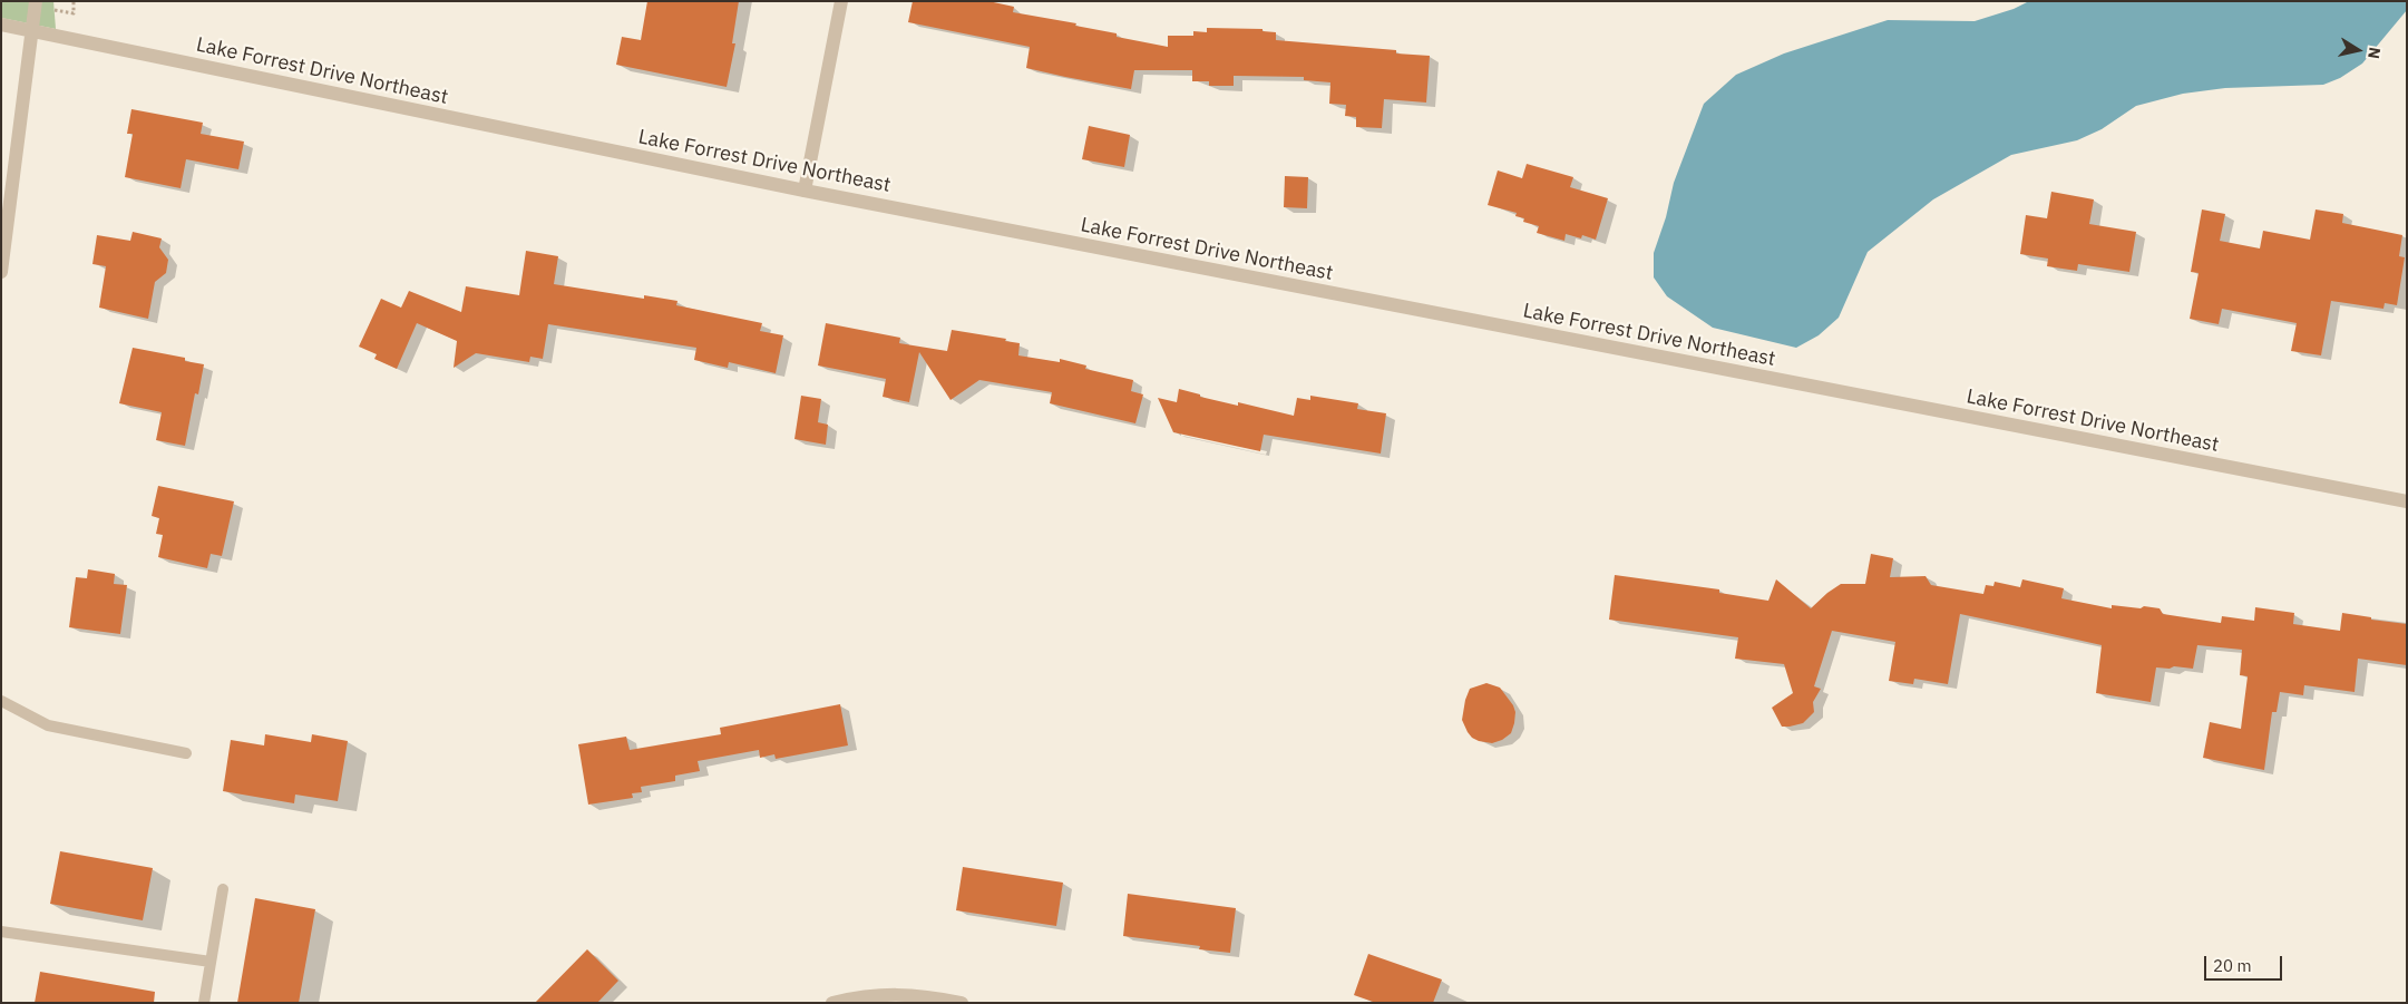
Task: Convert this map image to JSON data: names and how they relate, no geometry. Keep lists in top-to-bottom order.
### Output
{
  "streets": {
    "street": ["Lake Forrest Drive Northeast"]
  },
  "scale_bar": "20 m",
  "north": "right"
}
